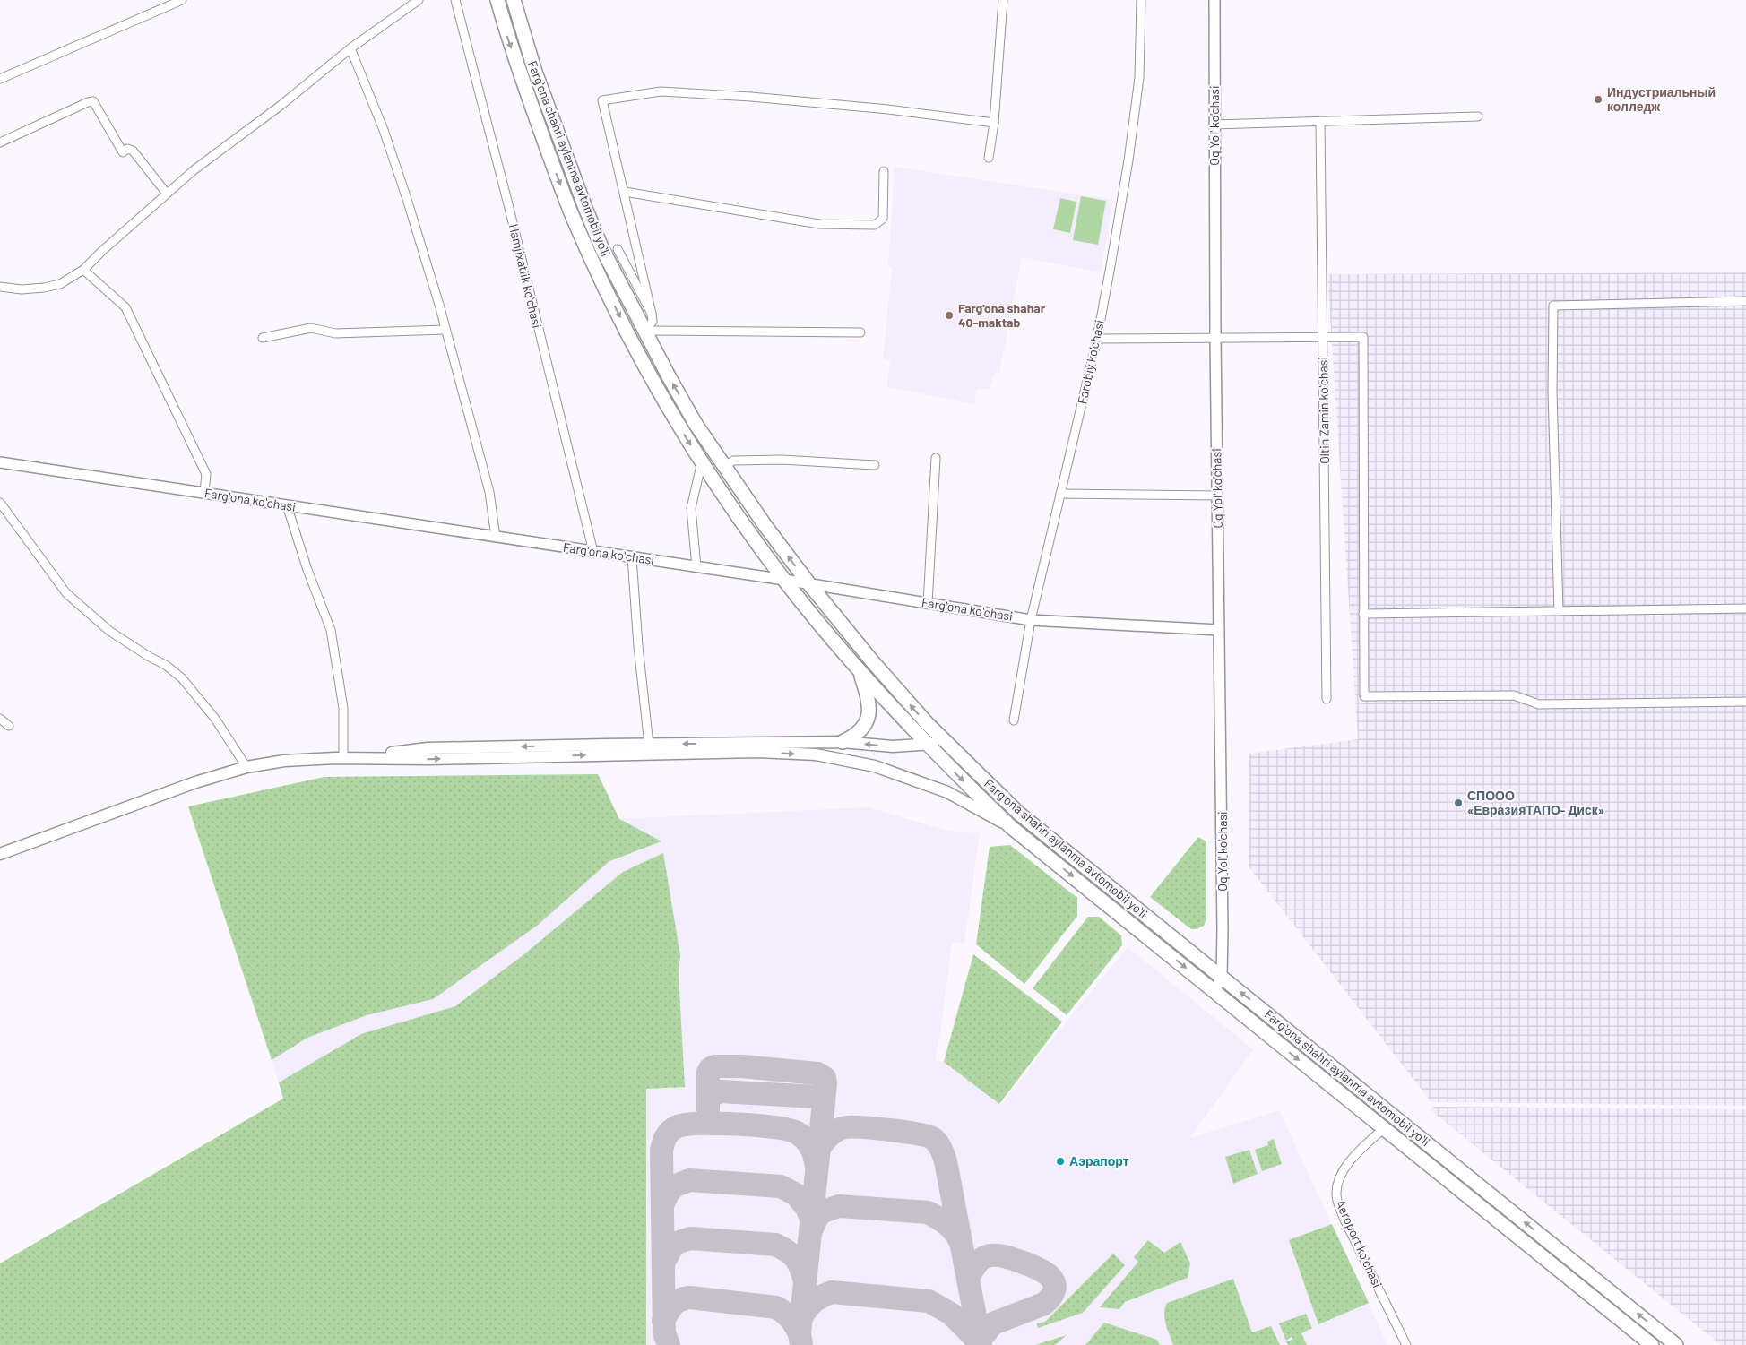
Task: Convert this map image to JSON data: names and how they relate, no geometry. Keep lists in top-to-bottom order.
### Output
{
  "streets": {
    "highway": ["Fargʻona shahri aylanma avtomobil yoʻli"],
    "street": [
      "Oq Yol' ko'chasi",
      "Hamjixatlik koʻchasi",
      "Farobiy ko'chasi",
      "Oltin Zamin koʻchasi",
      "Fargʻona koʻchasi",
      "Aeroport koʻchasi"
    ]
  },
  "crossings": [
    ["Oq Yol' ko'chasi", "Fargʻona shahri aylanma avtomobil yoʻli"],
    ["Oq Yol' ko'chasi", "Fargʻona koʻchasi"],
    ["Fargʻona shahri aylanma avtomobil yoʻli", "Fargʻona koʻchasi"],
    ["Fargʻona shahri aylanma avtomobil yoʻli", "Aeroport koʻchasi"],
    ["Hamjixatlik koʻchasi", "Fargʻona koʻchasi"],
    ["Farobiy ko'chasi", "Fargʻona koʻchasi"]
  ],
  "places": [
    "Индустриальный колледж",
    "Farg'ona shahar 40-maktab",
    "СПООО «ЕвразияТАПО- Диск»",
    "Аэрапорт"
  ]
}
